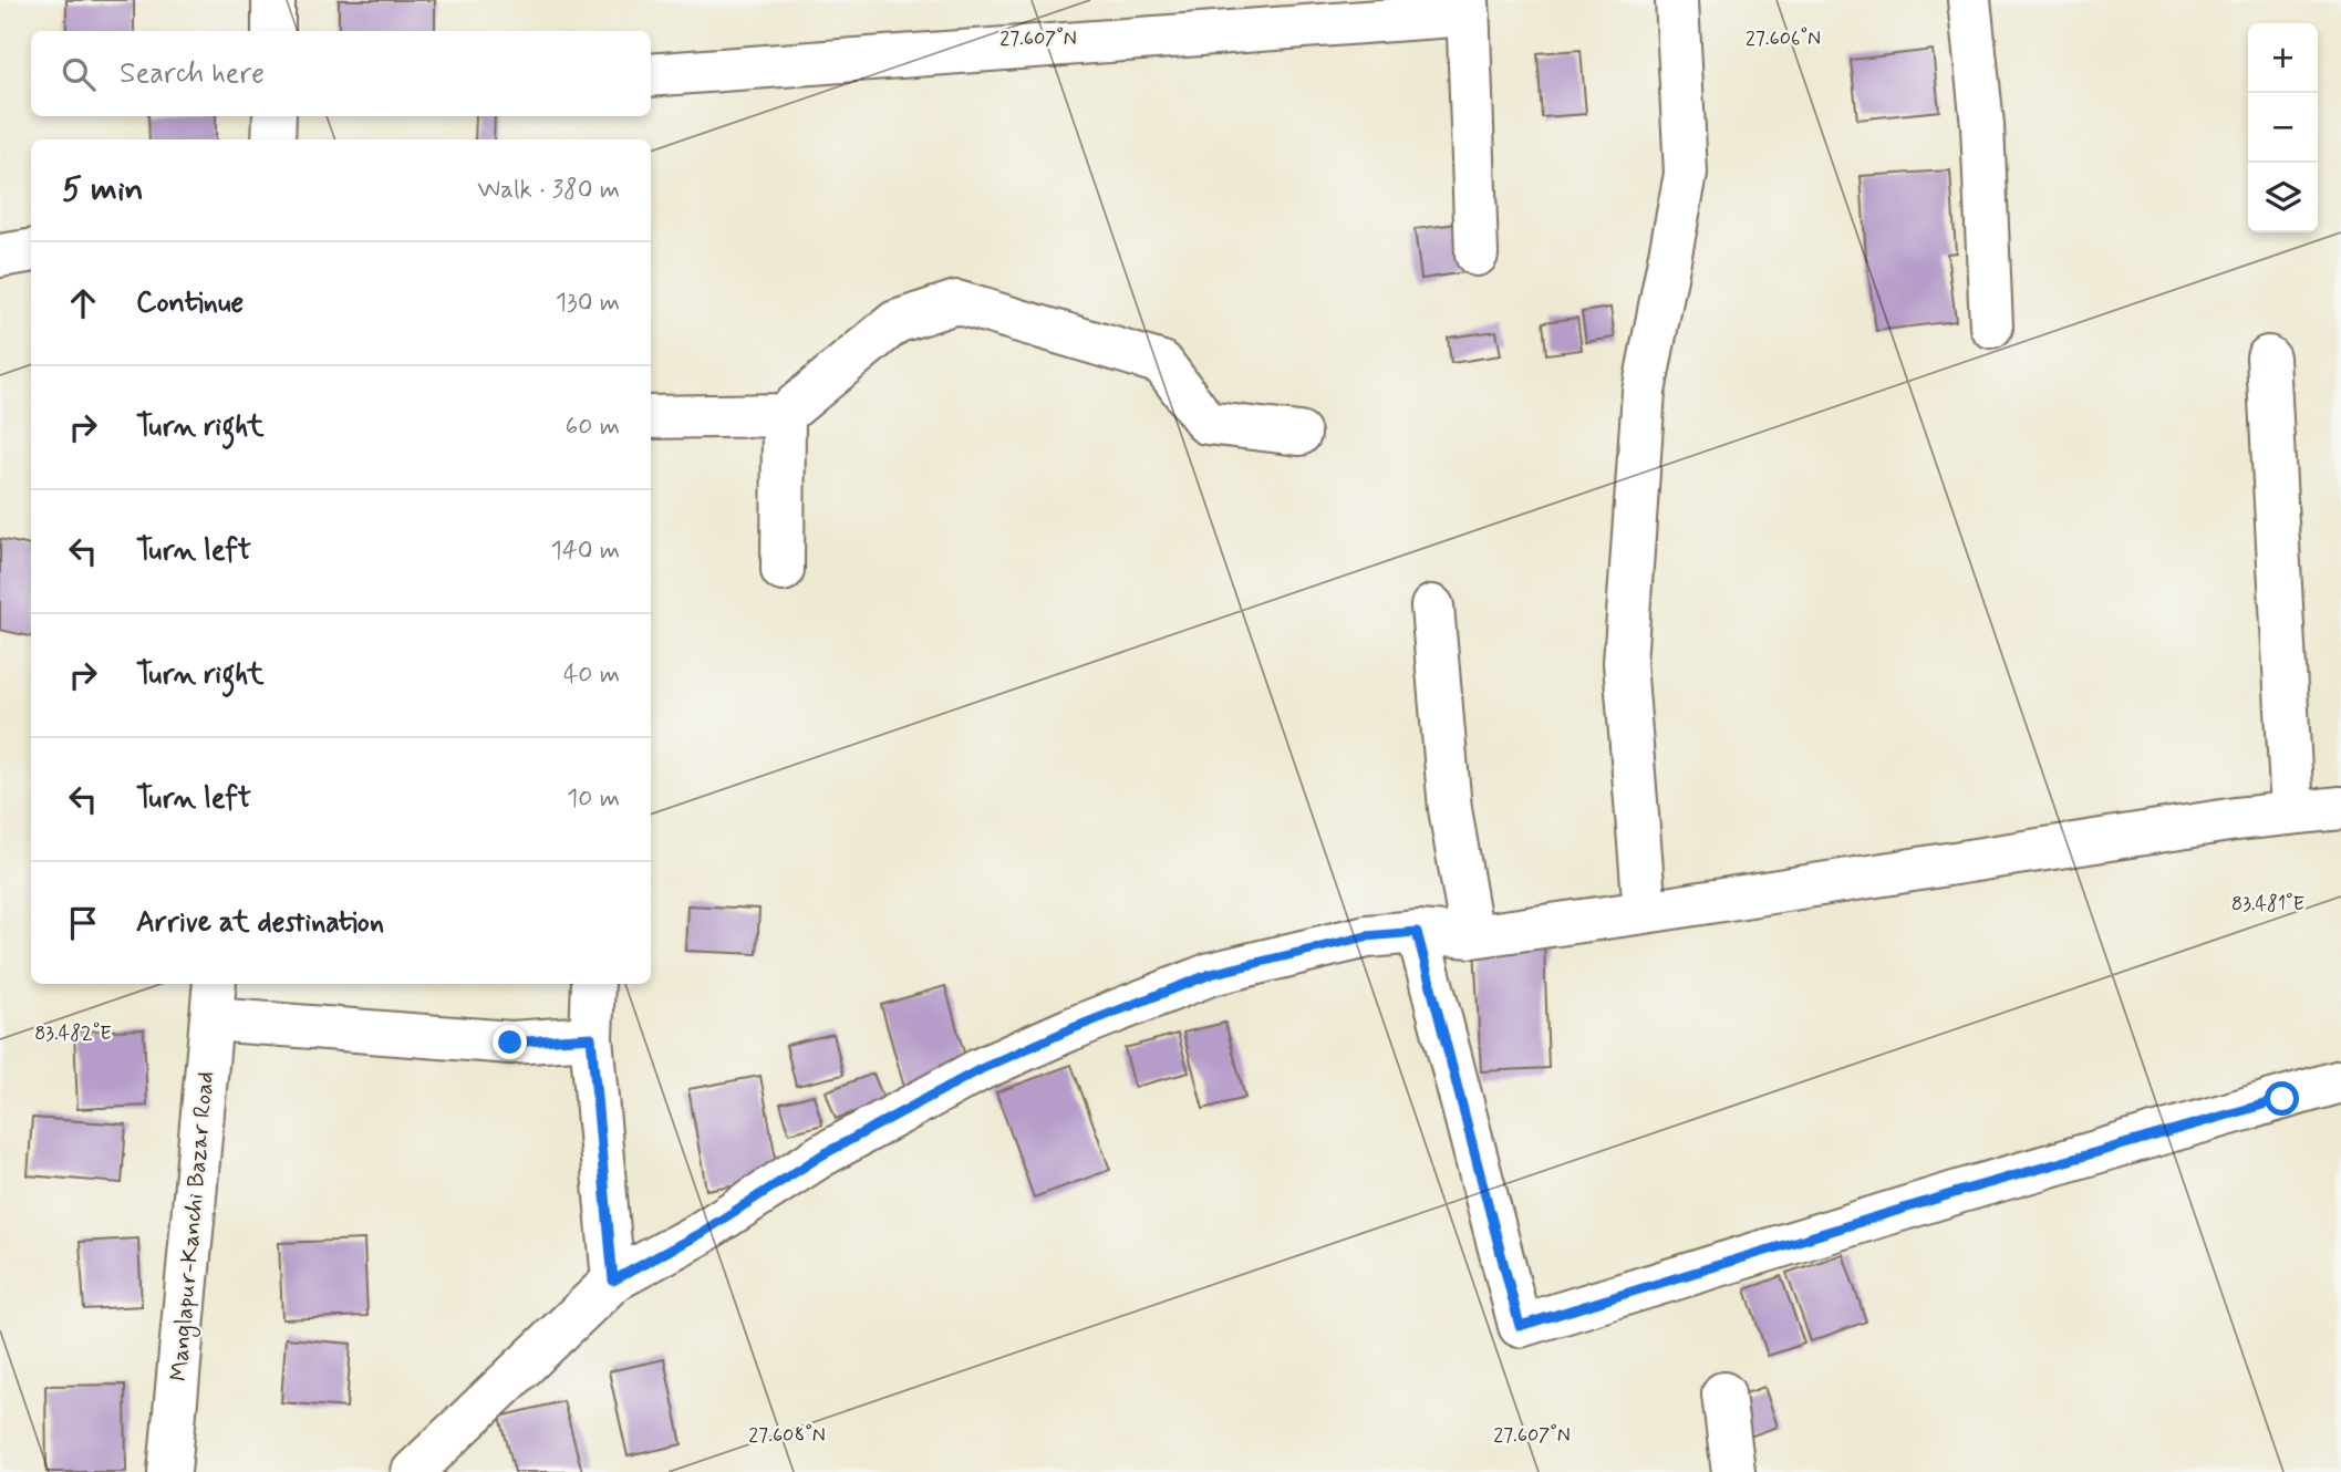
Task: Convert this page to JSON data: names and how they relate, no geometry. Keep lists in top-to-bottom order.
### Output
{
  "streets": {
    "street": ["Manglapur-Kanchi Bazar Road"]
  },
  "page": {
    "map_buttons": ["+", "−"],
    "search": "Search here",
    "heading": ["5 min", "Walk · 380 m"],
    "list": [
      ["Continue", "130 m"],
      ["Turn right", "60 m"],
      ["Turn left", "140 m"],
      ["Turn right", "40 m"],
      ["Turn left", "10 m"],
      "Arrive at destination"
    ]
  },
  "coordinates": [
    "27.607°N",
    "27.606°N",
    "83.481°E",
    "83.482°E",
    "27.608°N"
  ]
}
